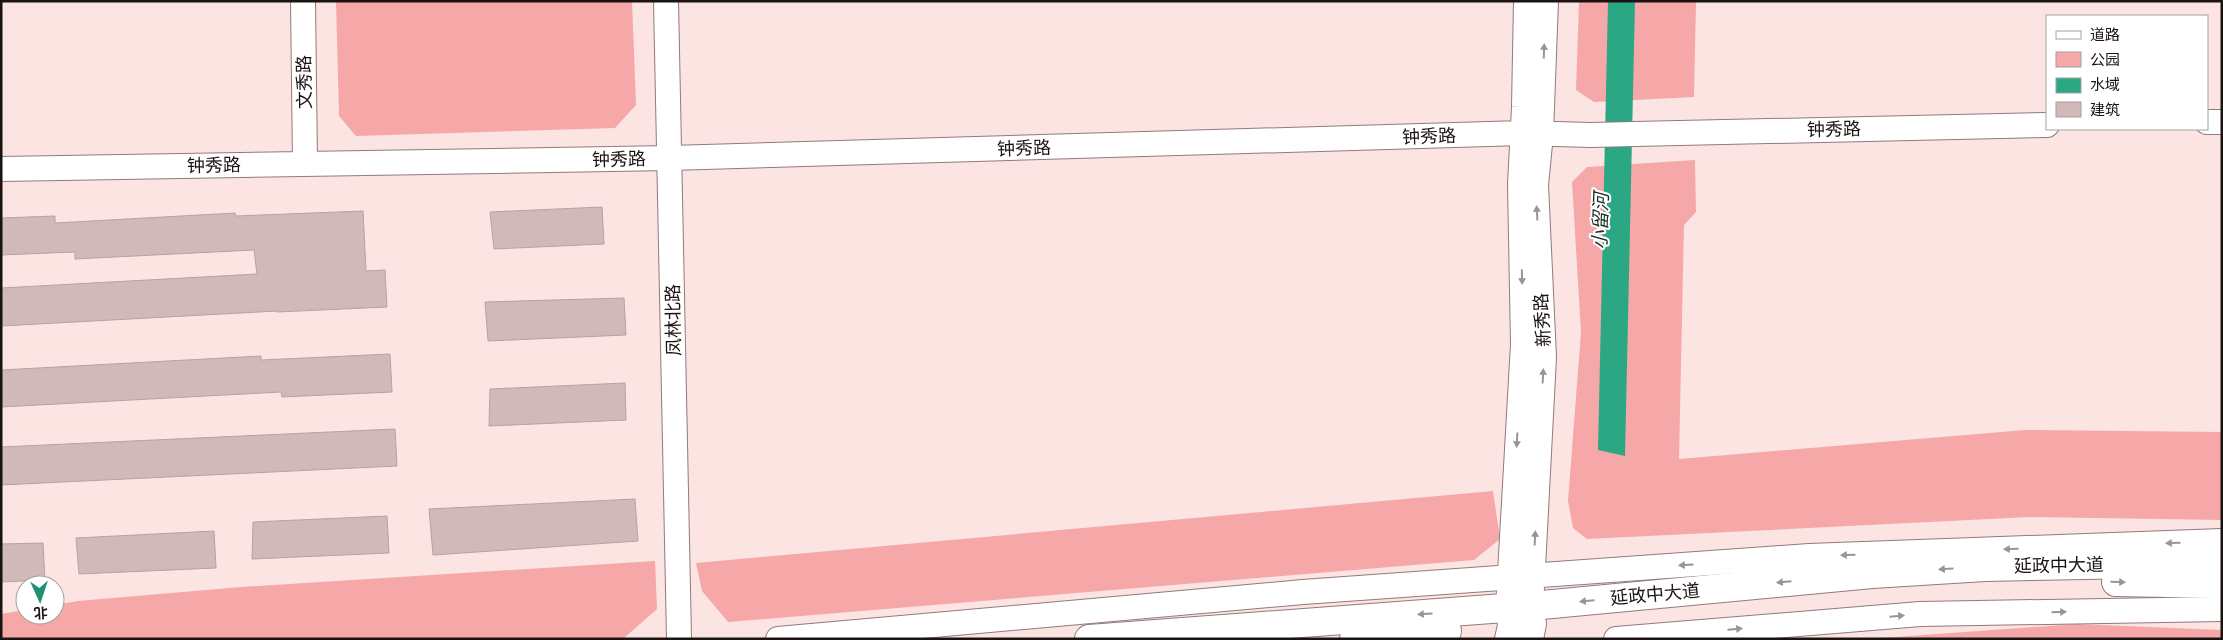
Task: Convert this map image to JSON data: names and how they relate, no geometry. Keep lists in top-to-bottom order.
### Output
{
  "streets": {
    "main road": ["延政中大道"],
    "street": [
      "文秀路",
      "钟秀路",
      "凤林北路",
      "新秀路"
    ]
  },
  "crossings": [
    ["文秀路", "钟秀路"],
    ["钟秀路", "凤林北路"],
    ["钟秀路", "新秀路"],
    ["新秀路", "延政中大道"]
  ],
  "water": ["小留河"],
  "legend": [
    "道路",
    "公园",
    "水域",
    "建筑"
  ],
  "north": "bottom"
}
